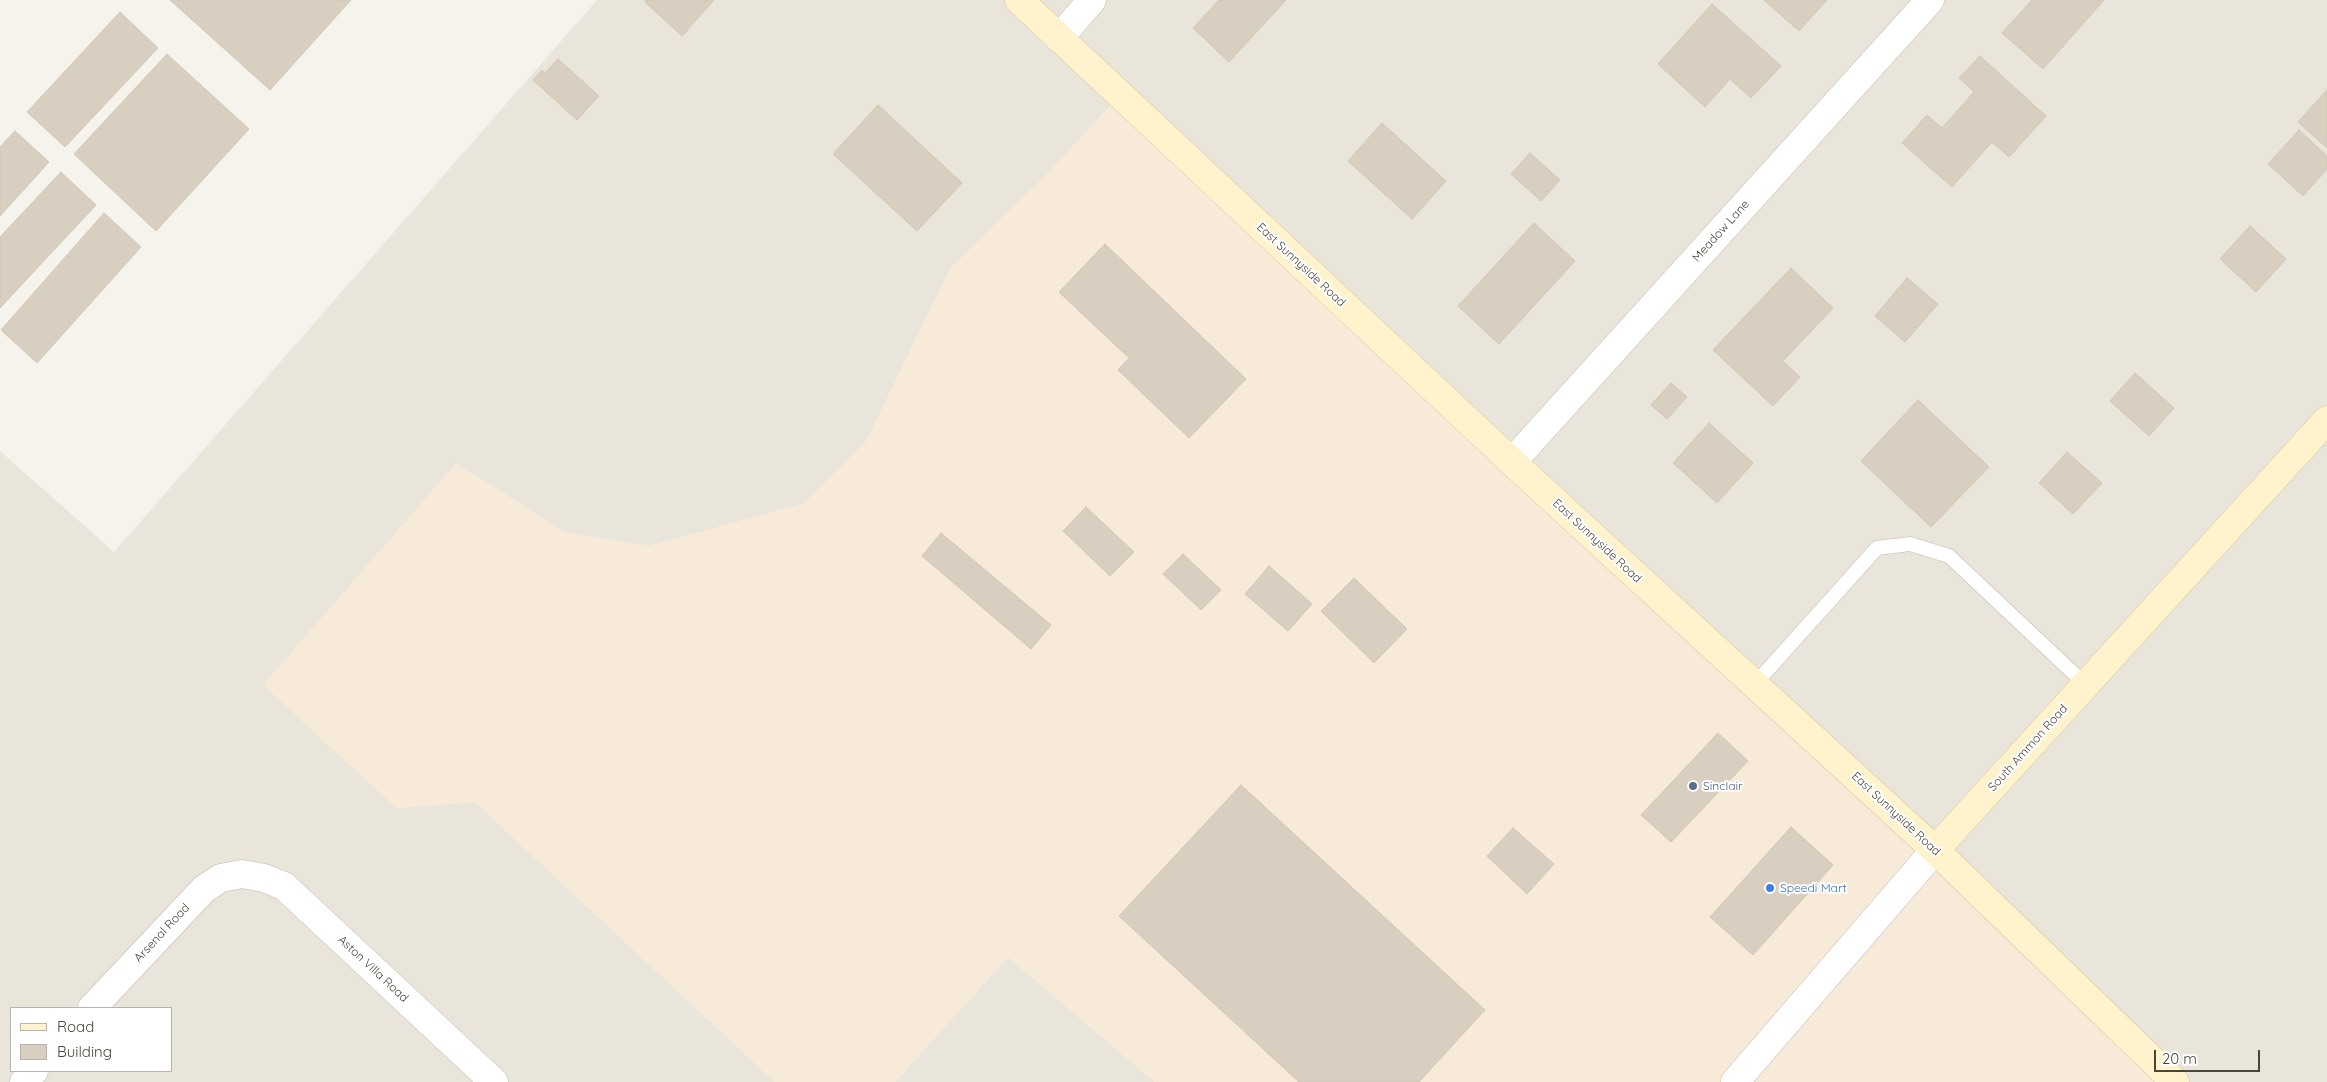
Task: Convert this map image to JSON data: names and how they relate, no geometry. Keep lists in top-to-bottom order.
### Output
{
  "streets": {
    "main road": ["East Sunnyside Road", "South Ammon Road"],
    "street": ["Meadow Lane", "Arsenal Road", "Aston Villa Road"]
  },
  "crossings": [
    ["Meadow Lane", "East Sunnyside Road"],
    ["East Sunnyside Road", "South Ammon Road"],
    ["Arsenal Road", "Aston Villa Road"]
  ],
  "places": ["Sinclair", "Speedi Mart"],
  "legend": ["Road", "Building"],
  "scale_bar": "20 m"
}
